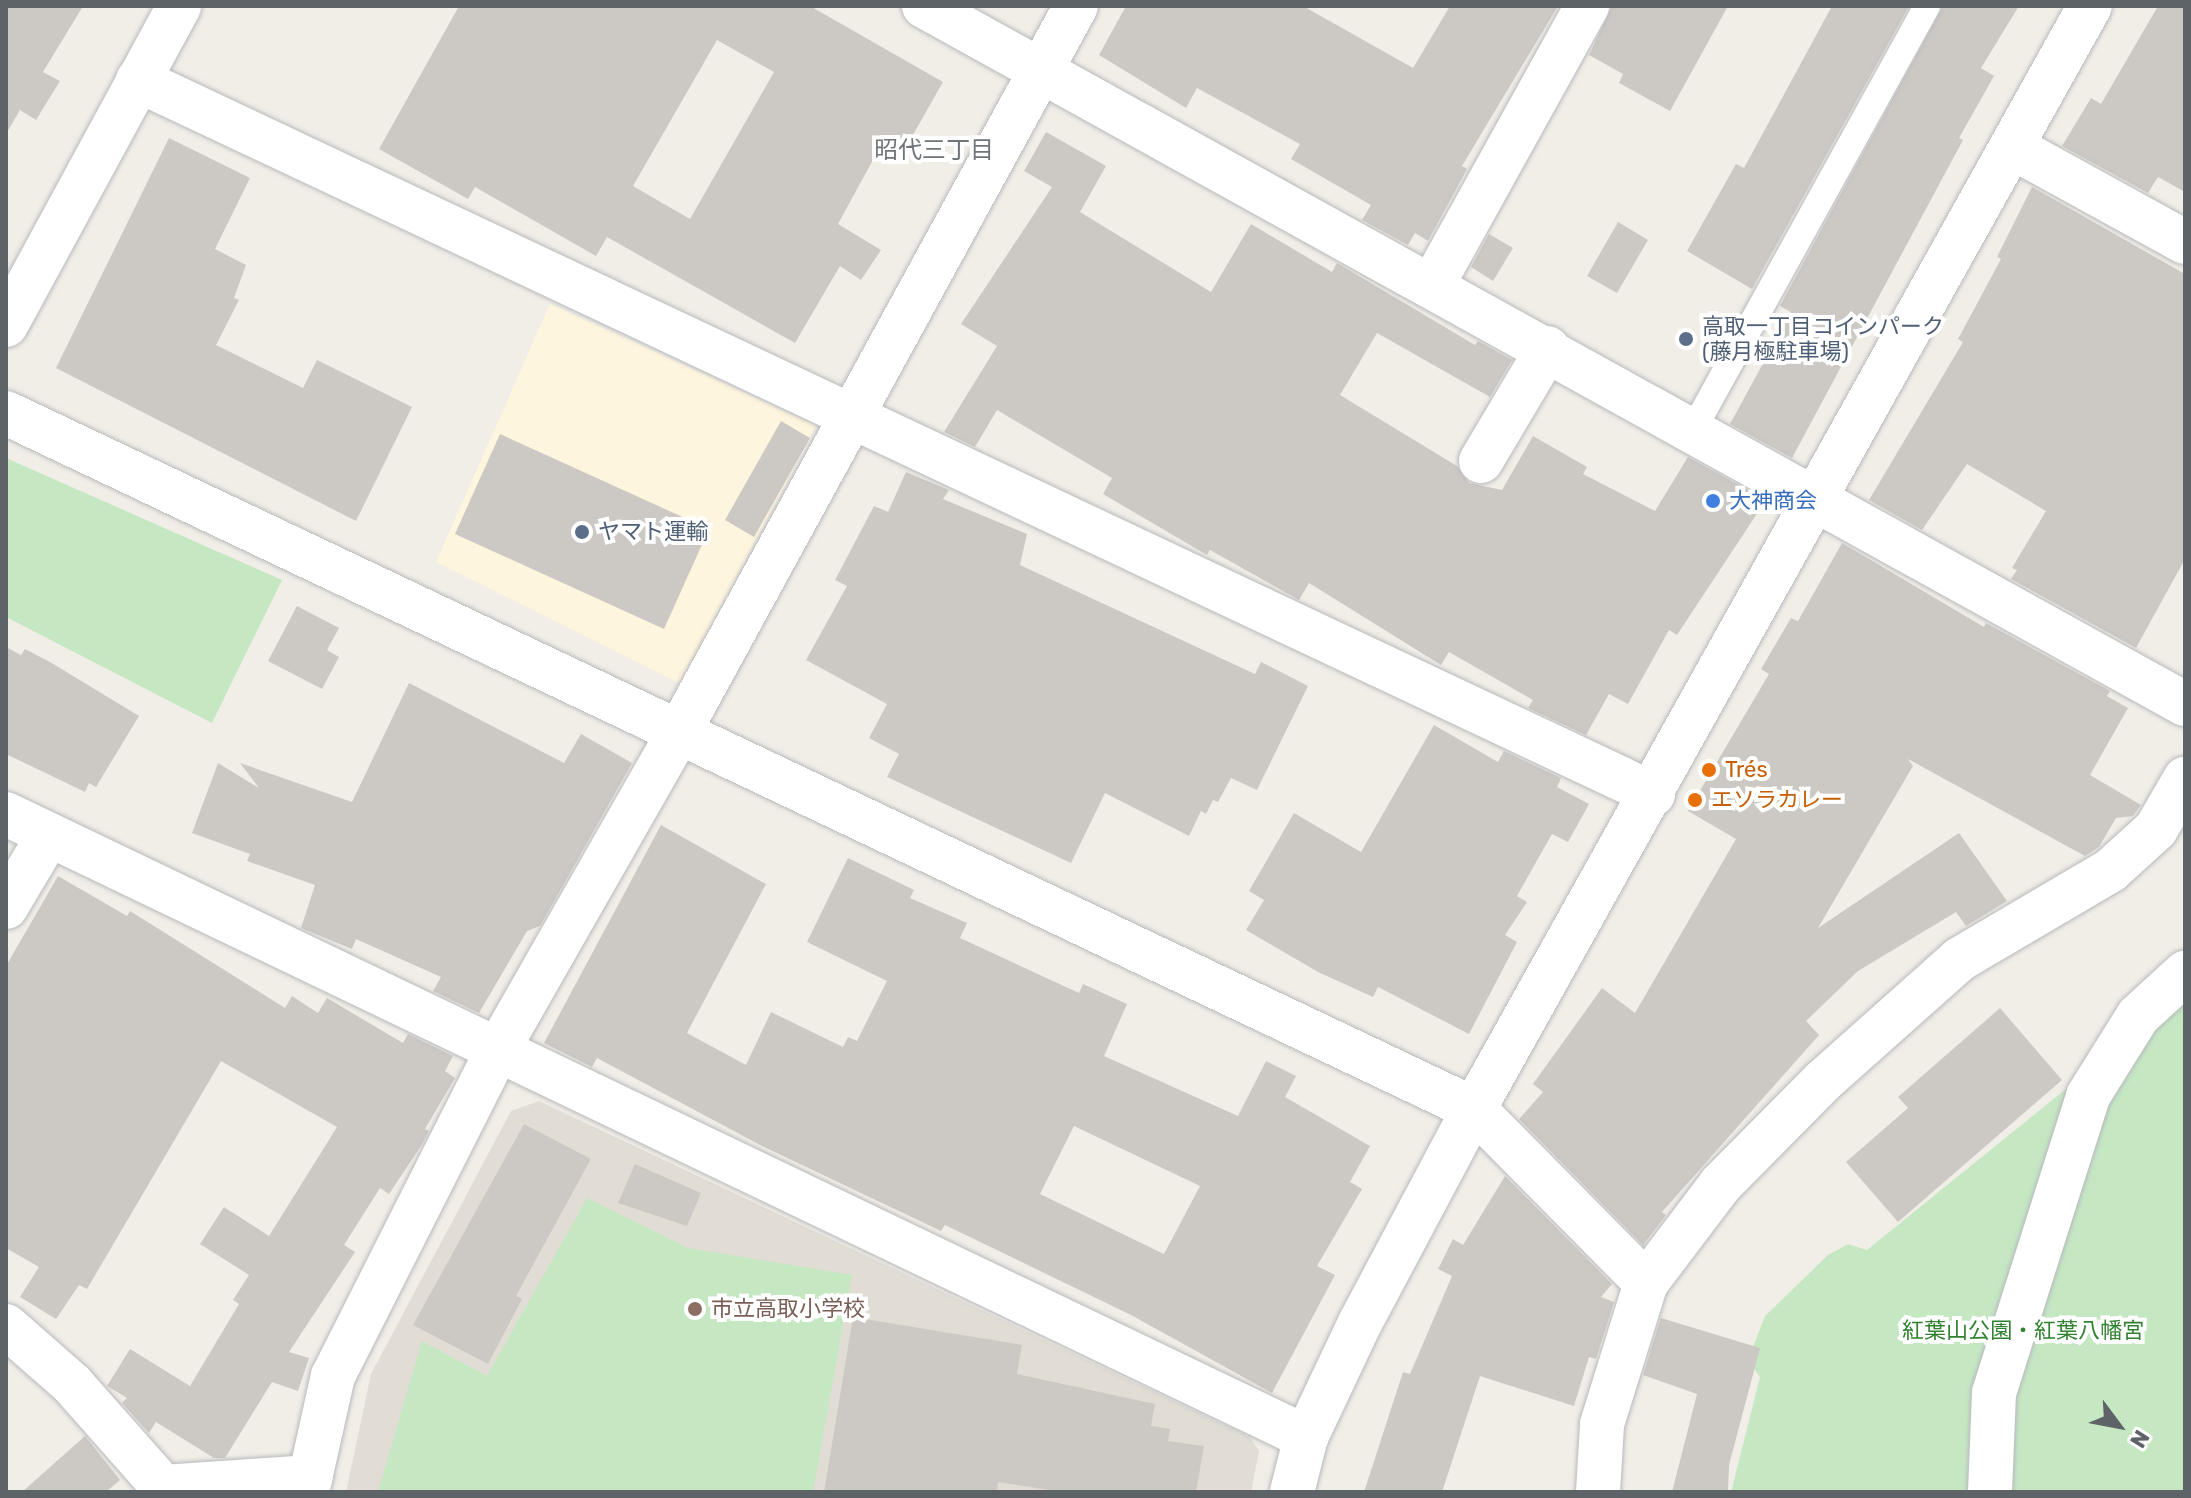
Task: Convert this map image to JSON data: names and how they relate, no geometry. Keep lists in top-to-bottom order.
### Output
{
  "districts": ["昭代三丁目"],
  "parks": ["紅葉山公園・紅葉八幡宮"],
  "places": [
    "高取一丁目コインパーク (藤月極駐車場)",
    "大神商会",
    "ヤマト運輸",
    "Trés",
    "エソラカレー",
    "市立高取小学校"
  ],
  "north": "bottom right"
}
